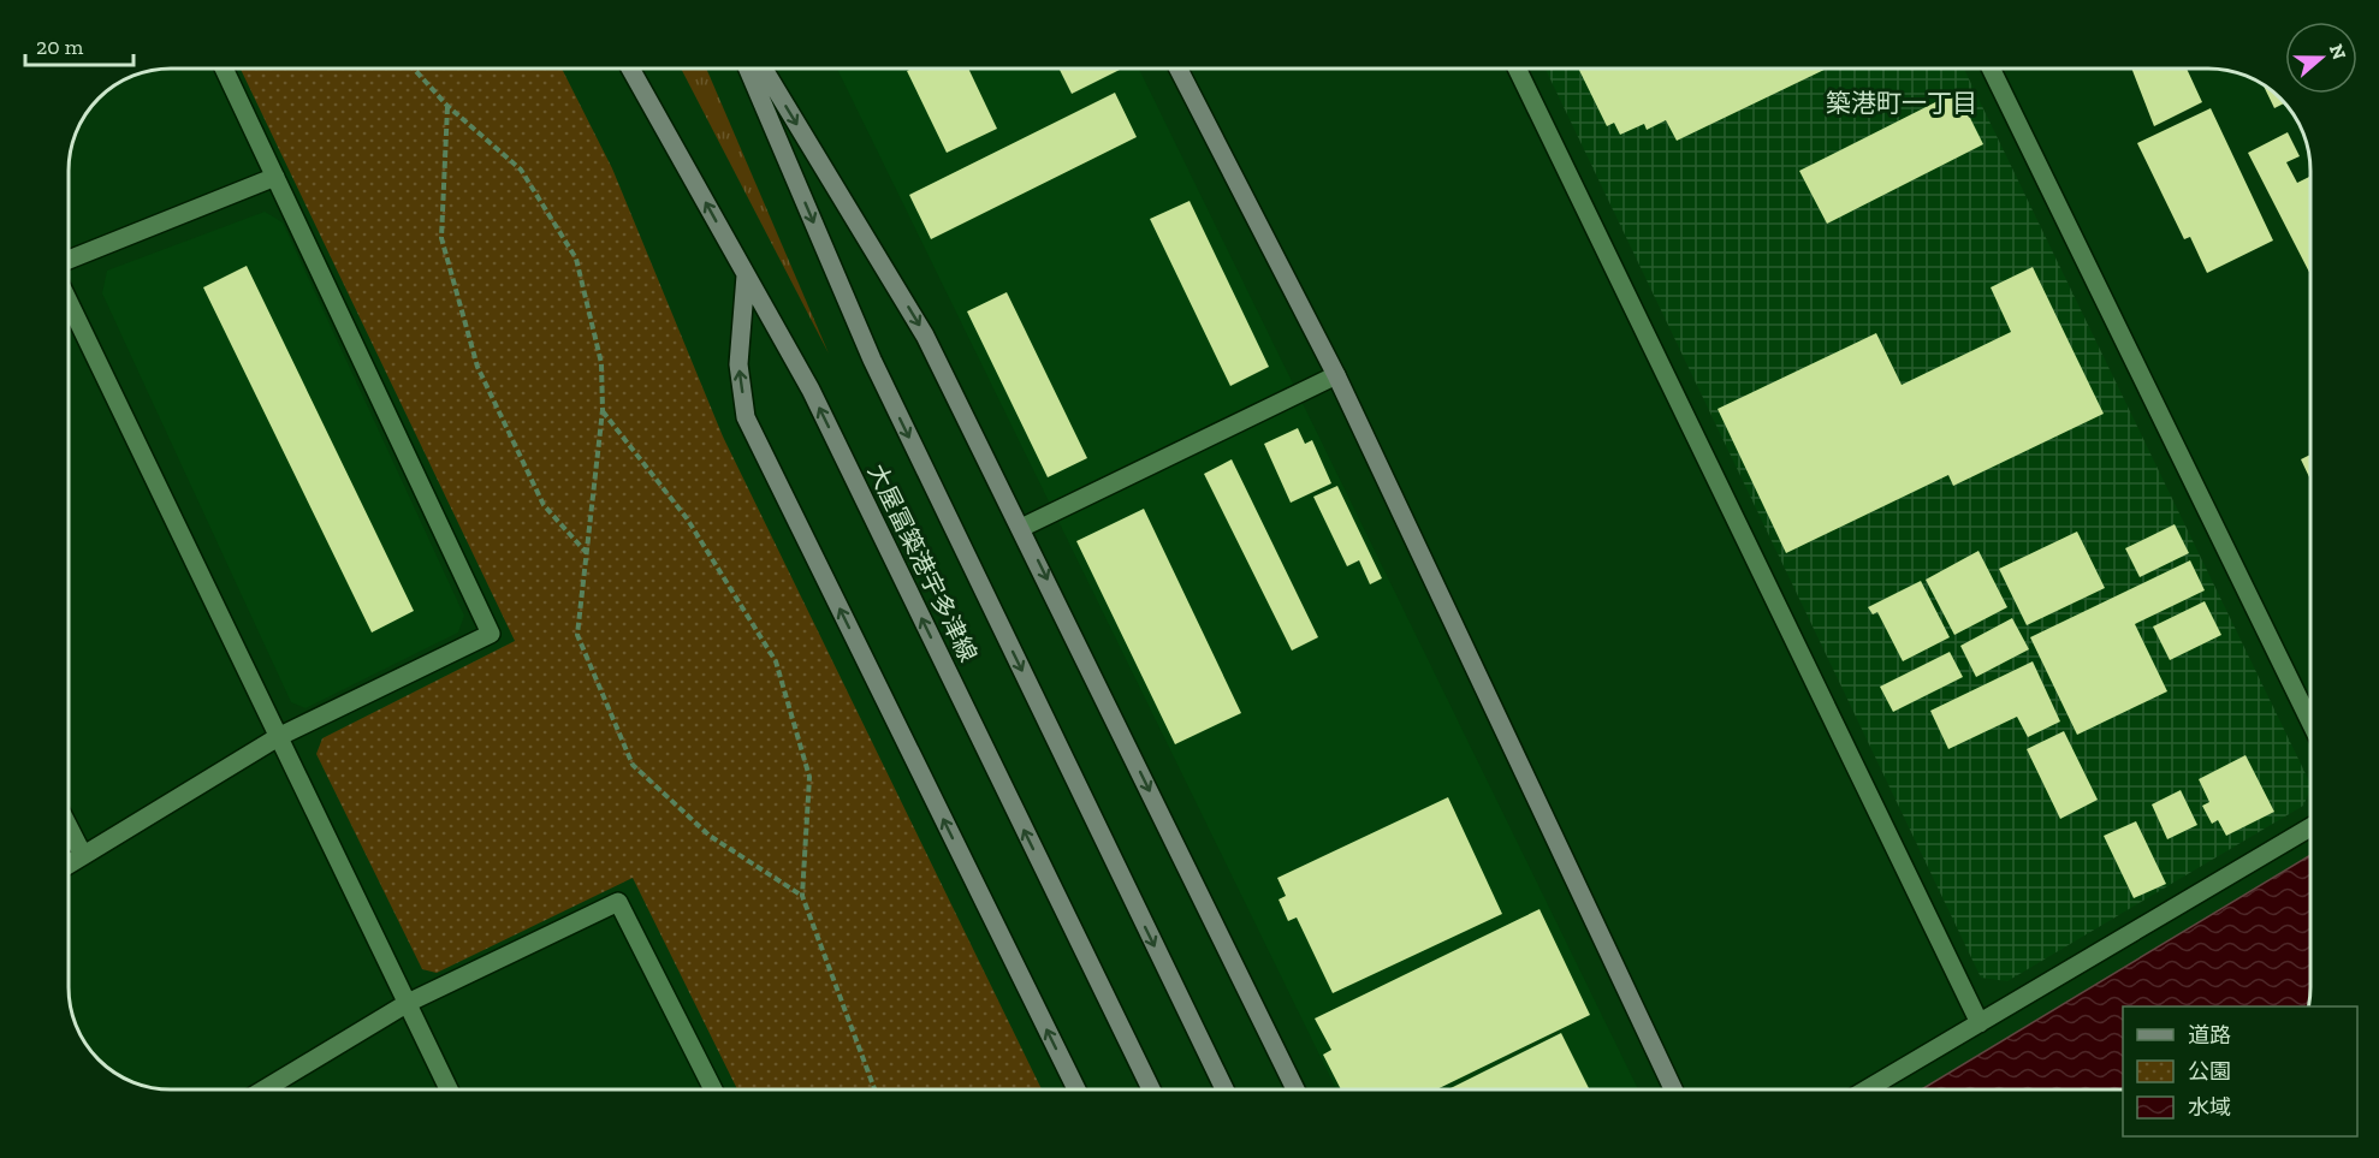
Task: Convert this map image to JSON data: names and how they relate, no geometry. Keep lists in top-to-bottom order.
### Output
{
  "streets": {
    "main road": ["大屋冨築港宇多津線"]
  },
  "districts": ["築港町一丁目"],
  "legend": ["道路", "公園", "水域"],
  "scale_bar": "20 m",
  "north": "right"
}
